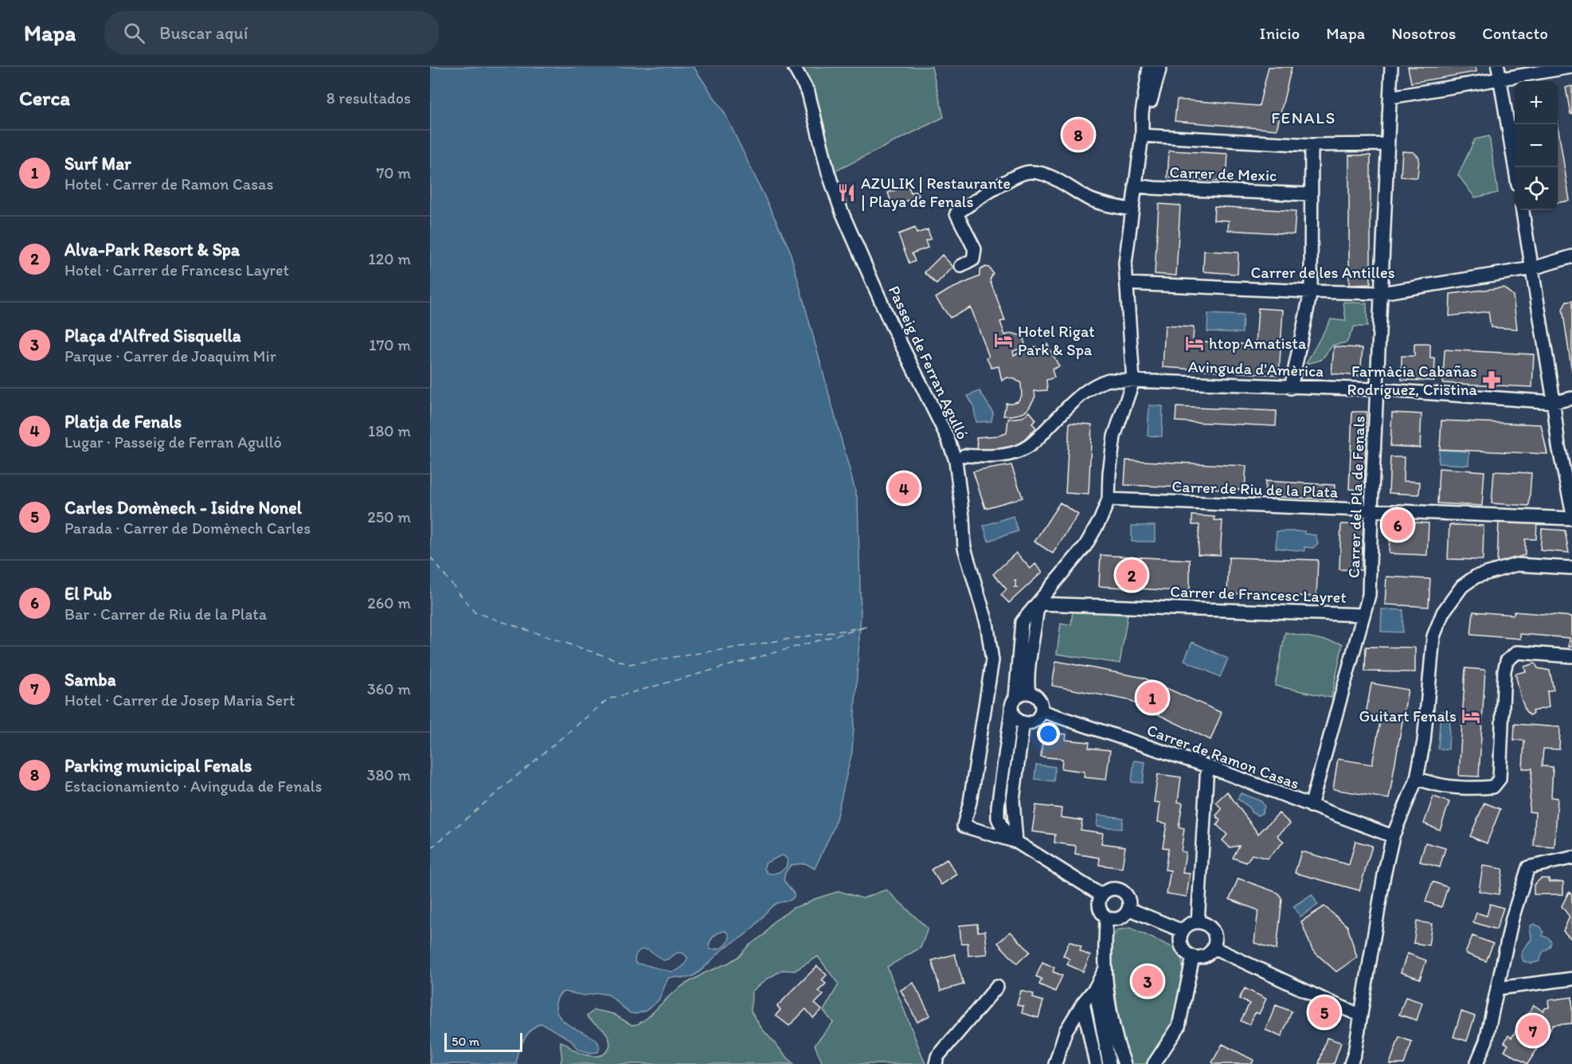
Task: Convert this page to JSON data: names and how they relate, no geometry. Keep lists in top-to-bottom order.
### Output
{
  "streets": {
    "street": [
      "Carrer de Mexic",
      "Carrer de les Antilles",
      "Passeig de Ferran Agulló",
      "Avinguda d'Amèrica",
      "Carrer de Riu de la Plata",
      "Carrer del Pla de Fenals",
      "Carrer de Francesc Layret",
      "Carrer de Ramon Casas"
    ]
  },
  "crossings": [
    ["Carrer de les Antilles", "Carrer del Pla de Fenals"],
    ["Avinguda d'Amèrica", "Carrer del Pla de Fenals"],
    ["Carrer de Riu de la Plata", "Carrer del Pla de Fenals"],
    ["Carrer del Pla de Fenals", "Carrer de Francesc Layret"],
    ["Carrer del Pla de Fenals", "Carrer de Ramon Casas"]
  ],
  "districts": ["FENALS"],
  "places": {
    "restaurant": ["AZULIK | Restaurante | Playa de Fenals"],
    "hotel": ["Hotel Rigat Park & Spa", "htop Amatista", "Guitart Fenals"],
    "pharmacy": ["Farmàcia Cabañas Rodríguez, Cristina"]
  },
  "house_numbers": ["1"],
  "scale_bar": "50 m",
  "page": {
    "header": "Mapa",
    "search": "Buscar aquí",
    "nav": [
      "Inicio",
      "Mapa",
      "Nosotros",
      "Contacto"
    ],
    "heading": ["Cerca", "8 resultados"],
    "map_buttons": ["+", "−"],
    "pins": [
      "8",
      "4",
      "6",
      "2",
      "1",
      "3",
      "5",
      "7"
    ],
    "list": [
      {
        "mark": "1",
        "name": "Surf Mar",
        "note": "Hotel · Carrer de Ramon Casas",
        "value": "70 m"
      },
      {
        "mark": "2",
        "name": "Alva-Park Resort & Spa",
        "note": "Hotel · Carrer de Francesc Layret",
        "value": "120 m"
      },
      {
        "mark": "3",
        "name": "Plaça d'Alfred Sisquella",
        "note": "Parque · Carrer de Joaquim Mir",
        "value": "170 m"
      },
      {
        "mark": "4",
        "name": "Platja de Fenals",
        "note": "Lugar · Passeig de Ferran Agulló",
        "value": "180 m"
      },
      {
        "mark": "5",
        "name": "Carles Domènech - Isidre Nonel",
        "note": "Parada · Carrer de Domènech Carles",
        "value": "250 m"
      },
      {
        "mark": "6",
        "name": "El Pub",
        "note": "Bar · Carrer de Riu de la Plata",
        "value": "260 m"
      },
      {
        "mark": "7",
        "name": "Samba",
        "note": "Hotel · Carrer de Josep Maria Sert",
        "value": "360 m"
      },
      {
        "mark": "8",
        "name": "Parking municipal Fenals",
        "note": "Estacionamiento · Avinguda de Fenals",
        "value": "380 m"
      }
    ],
    "scale": "50 m"
  }
}
